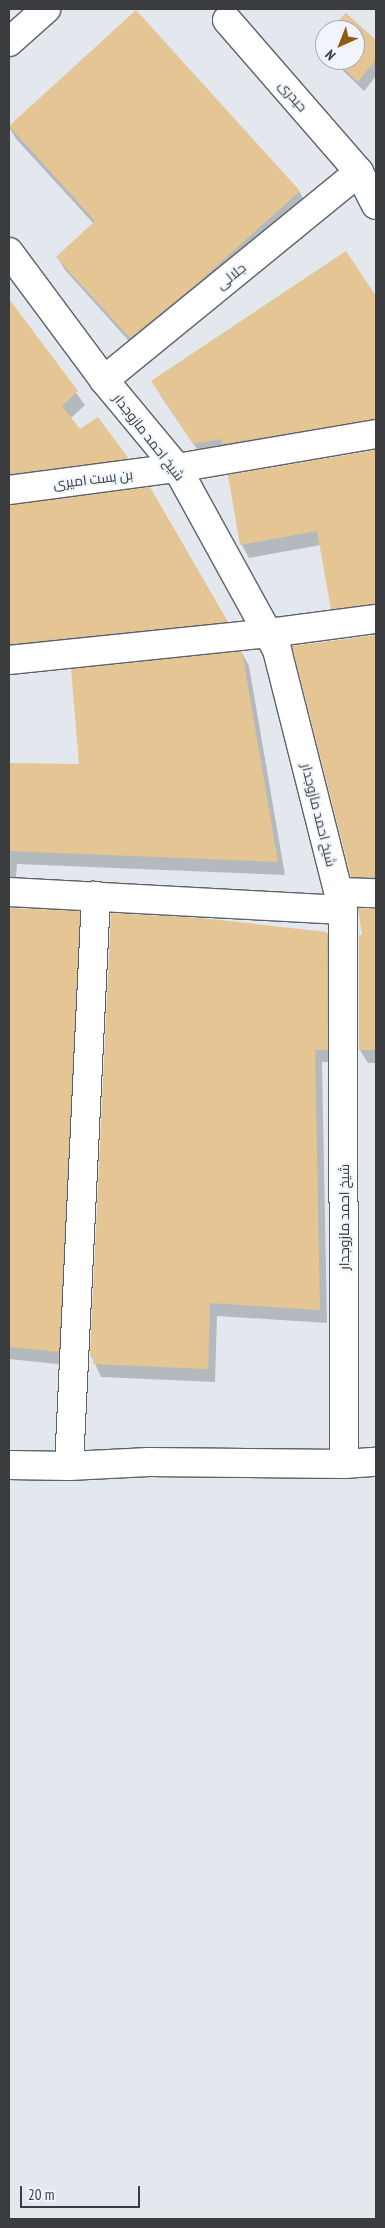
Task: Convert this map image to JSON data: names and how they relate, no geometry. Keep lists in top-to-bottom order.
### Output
{
  "streets": {
    "street": [
      "حیدری",
      "جلالی",
      "شیخ احمد مازوجدار",
      "بن بست امیری"
    ]
  },
  "crossings": [
    ["حیدری", "جلالی"],
    ["جلالی", "شیخ احمد مازوجدار"],
    ["شیخ احمد مازوجدار", "بن بست امیری"]
  ],
  "scale_bar": "20 m",
  "north": "bottom left"
}
